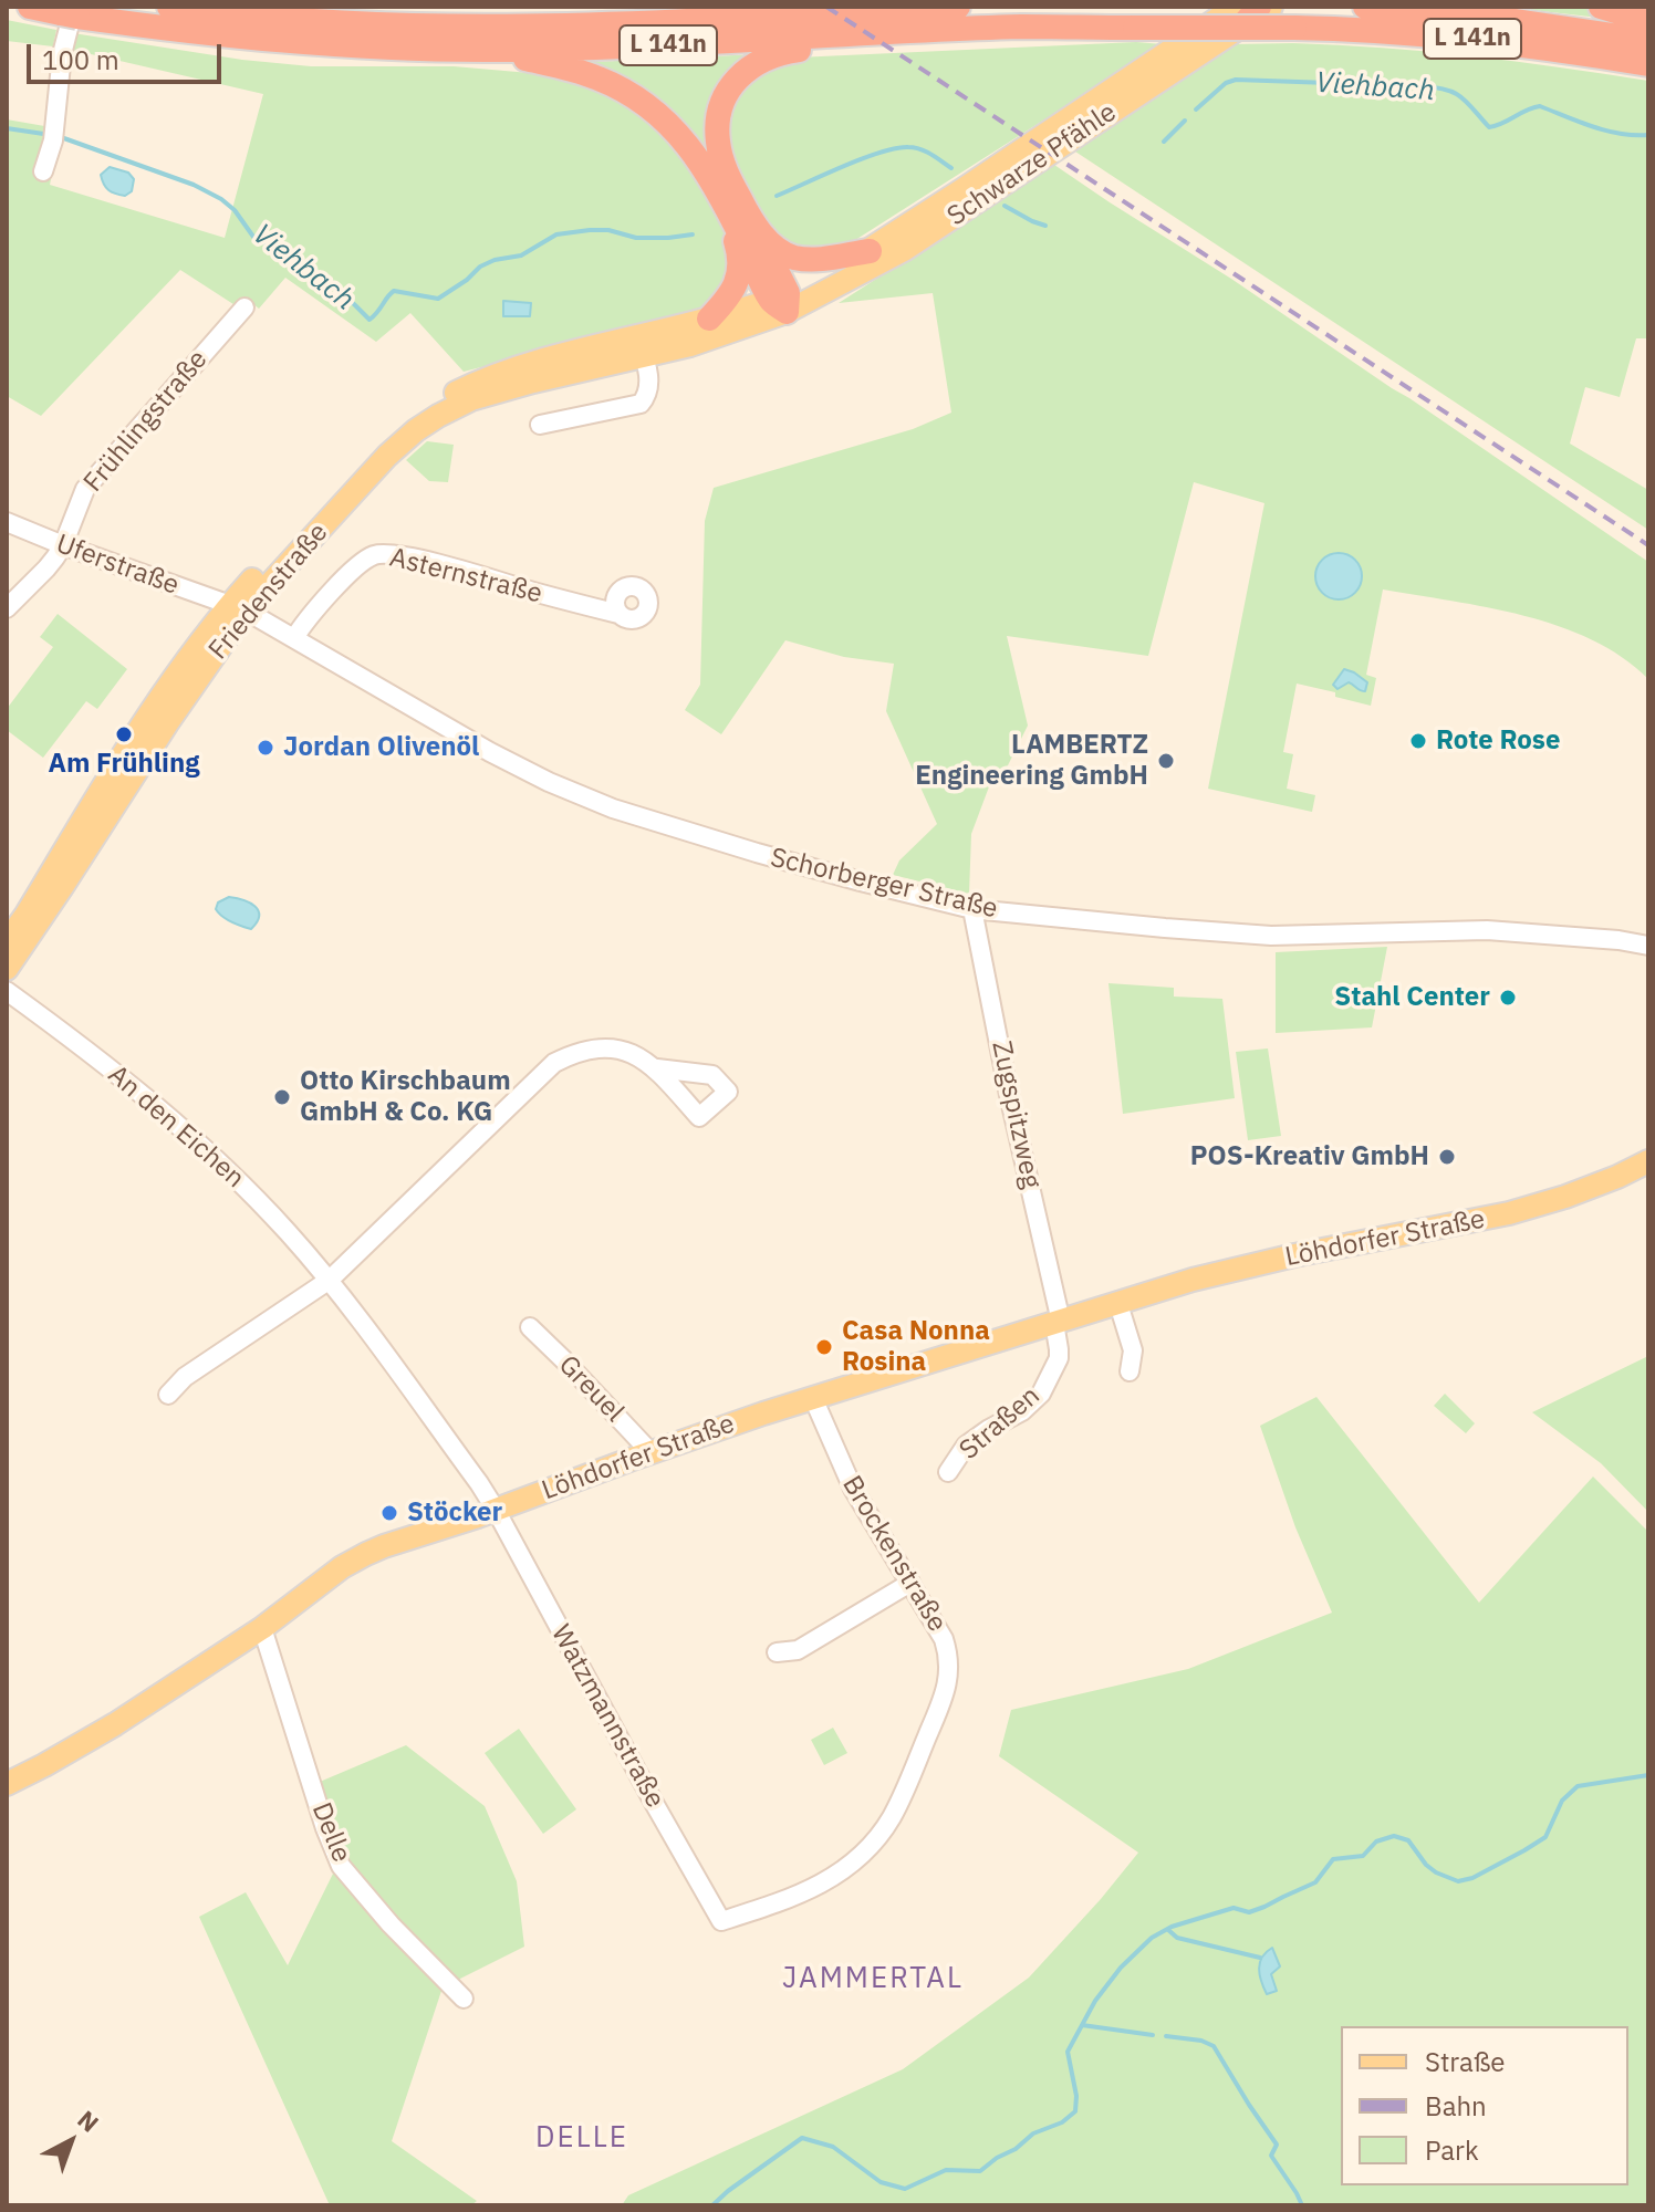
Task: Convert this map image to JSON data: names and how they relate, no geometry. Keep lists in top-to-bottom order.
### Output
{
  "streets": {
    "highway": ["L 141n"],
    "main road": ["Schwarze Pfähle", "Friedenstraße", "Löhdorfer Straße"],
    "street": [
      "Frühlingstraße",
      "Uferstraße",
      "Asternstraße",
      "Schorberger Straße",
      "Zugspitzweg",
      "An den Eichen",
      "Greuel",
      "Straßen",
      "Brockenstraße",
      "Watzmannstraße",
      "Delle"
    ]
  },
  "crossings": [
    ["Schwarze Pfähle", "Friedenstraße"],
    ["Frühlingstraße", "Uferstraße"],
    ["Uferstraße", "Friedenstraße"],
    ["Uferstraße", "Schorberger Straße"],
    ["Asternstraße", "Schorberger Straße"],
    ["Friedenstraße", "Schorberger Straße"],
    ["Schorberger Straße", "Zugspitzweg"],
    ["Zugspitzweg", "Löhdorfer Straße"],
    ["Zugspitzweg", "Straßen"],
    ["An den Eichen", "Löhdorfer Straße"],
    ["An den Eichen", "Watzmannstraße"],
    ["Löhdorfer Straße", "Greuel"],
    ["Löhdorfer Straße", "Straßen"],
    ["Löhdorfer Straße", "Brockenstraße"],
    ["Löhdorfer Straße", "Watzmannstraße"],
    ["Löhdorfer Straße", "Delle"],
    ["Brockenstraße", "Watzmannstraße"]
  ],
  "districts": ["JAMMERTAL", "DELLE"],
  "water": ["Viehbach"],
  "places": [
    "Am Frühling",
    "Rote Rose",
    "Jordan Olivenöl",
    "LAMBERTZ Engineering GmbH",
    "Stahl Center",
    "Otto Kirschbaum GmbH & Co. KG",
    "POS-Kreativ GmbH",
    "Casa Nonna Rosina",
    "Stöcker"
  ],
  "legend": ["Straße", "Bahn", "Park"],
  "scale_bar": "100 m",
  "north": "top right"
}
